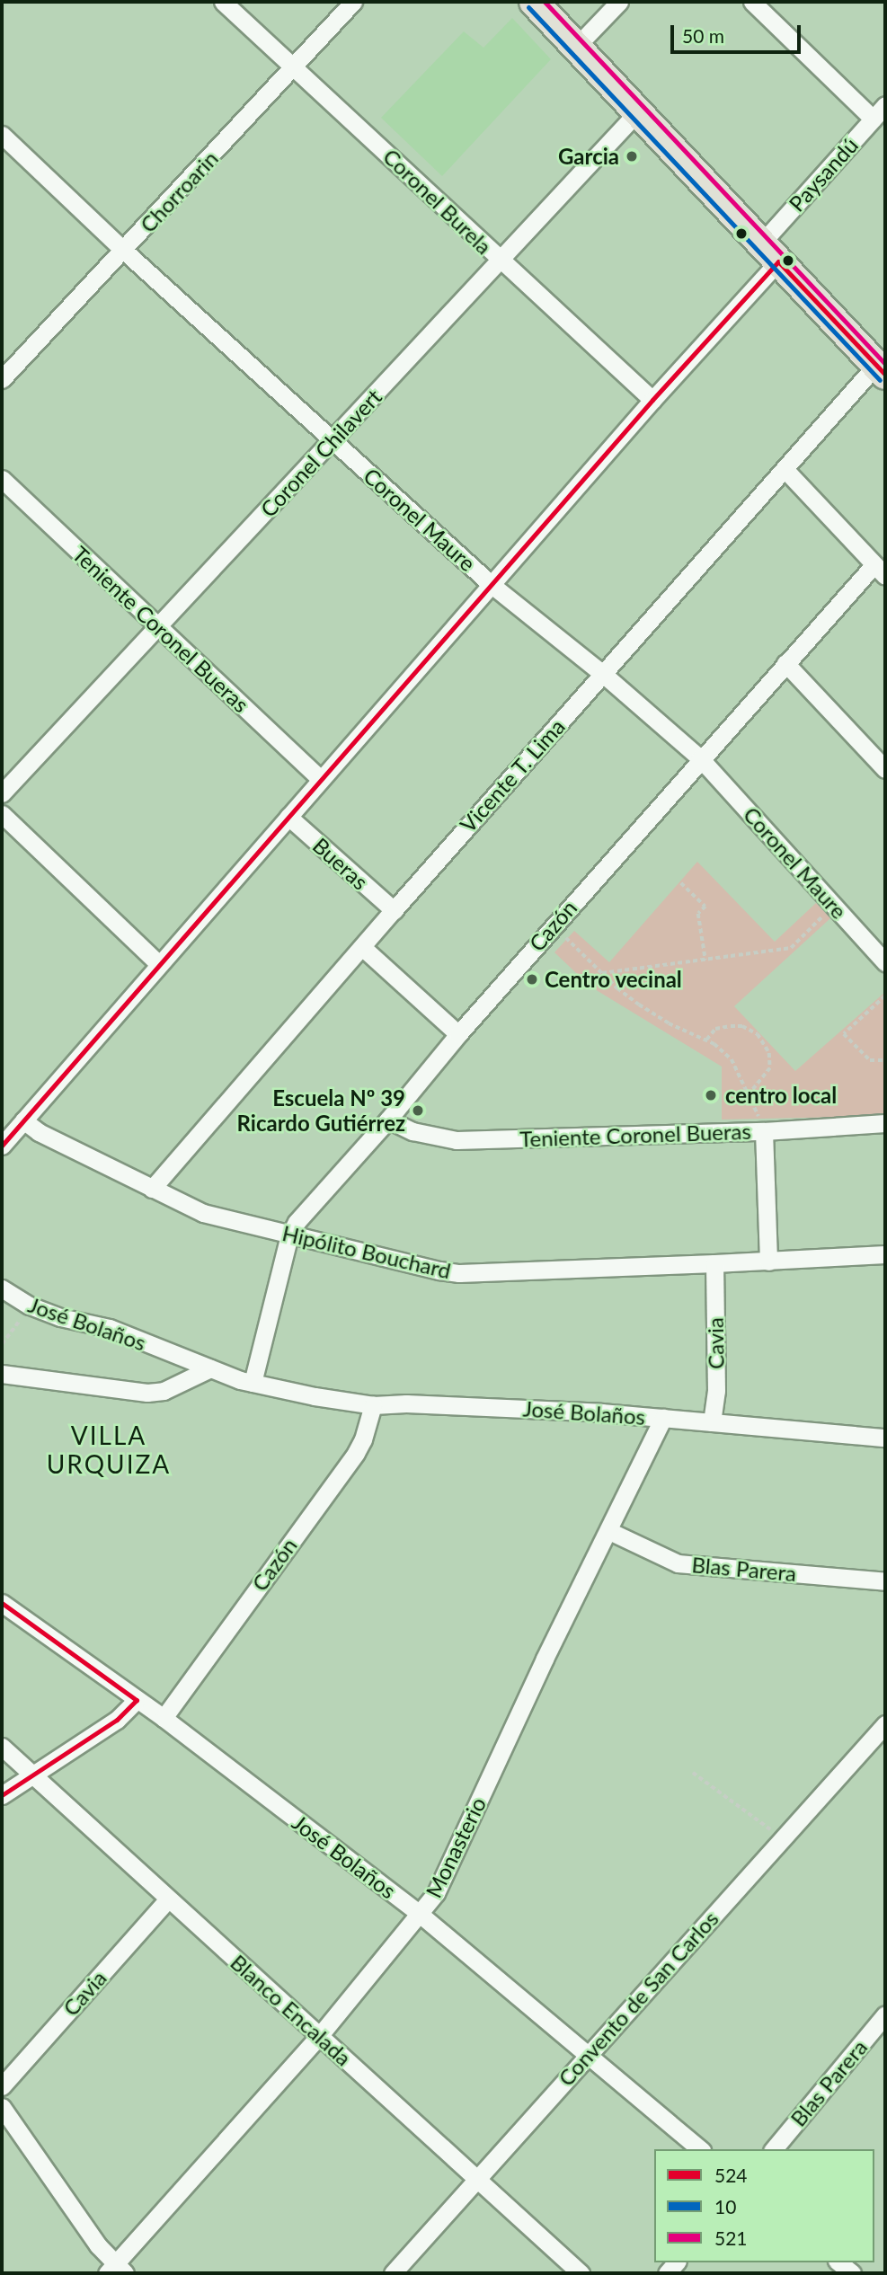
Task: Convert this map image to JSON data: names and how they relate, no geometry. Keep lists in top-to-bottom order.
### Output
{
  "streets": {
    "street": [
      "Paysandú",
      "Chorroarin",
      "Coronel Burela",
      "Coronel Chilavert",
      "Coronel Maure",
      "Teniente Coronel Bueras",
      "Vicente T. Lima",
      "Bueras",
      "Cazón",
      "Hipólito Bouchard",
      "José Bolaños",
      "Cavia",
      "Blas Parera",
      "Monasterio",
      "Convento de San Carlos",
      "Blanco Encalada"
    ]
  },
  "crossings": [
    ["Paysandú", "Coronel Burela"],
    ["Paysandú", "Coronel Maure"],
    ["Paysandú", "Teniente Coronel Bueras"],
    ["Paysandú", "Bueras"],
    ["Paysandú", "Hipólito Bouchard"],
    ["Chorroarin", "Coronel Burela"],
    ["Chorroarin", "Coronel Maure"],
    ["Coronel Burela", "Coronel Chilavert"],
    ["Coronel Chilavert", "Coronel Maure"],
    ["Coronel Chilavert", "Teniente Coronel Bueras"],
    ["Coronel Maure", "Vicente T. Lima"],
    ["Coronel Maure", "Cazón"],
    ["Teniente Coronel Bueras", "Cazón"],
    ["Vicente T. Lima", "Bueras"],
    ["Vicente T. Lima", "Hipólito Bouchard"],
    ["Cazón", "Hipólito Bouchard"],
    ["Cazón", "José Bolaños"],
    ["Hipólito Bouchard", "Cavia"],
    ["José Bolaños", "Cavia"],
    ["José Bolaños", "Monasterio"],
    ["José Bolaños", "Convento de San Carlos"],
    ["Cavia", "Blanco Encalada"],
    ["Blas Parera", "Monasterio"],
    ["Monasterio", "Blanco Encalada"],
    ["Convento de San Carlos", "Blanco Encalada"]
  ],
  "districts": ["VILLA URQUIZA"],
  "places": [
    "Garcia",
    "Centro vecinal",
    "centro local",
    "Escuela Nº 39 Ricardo Gutiérrez"
  ],
  "lines": ["transit line 521", "transit line 10", "transit line 524"],
  "legend": ["524", "10", "521"],
  "scale_bar": "50 m"
}
